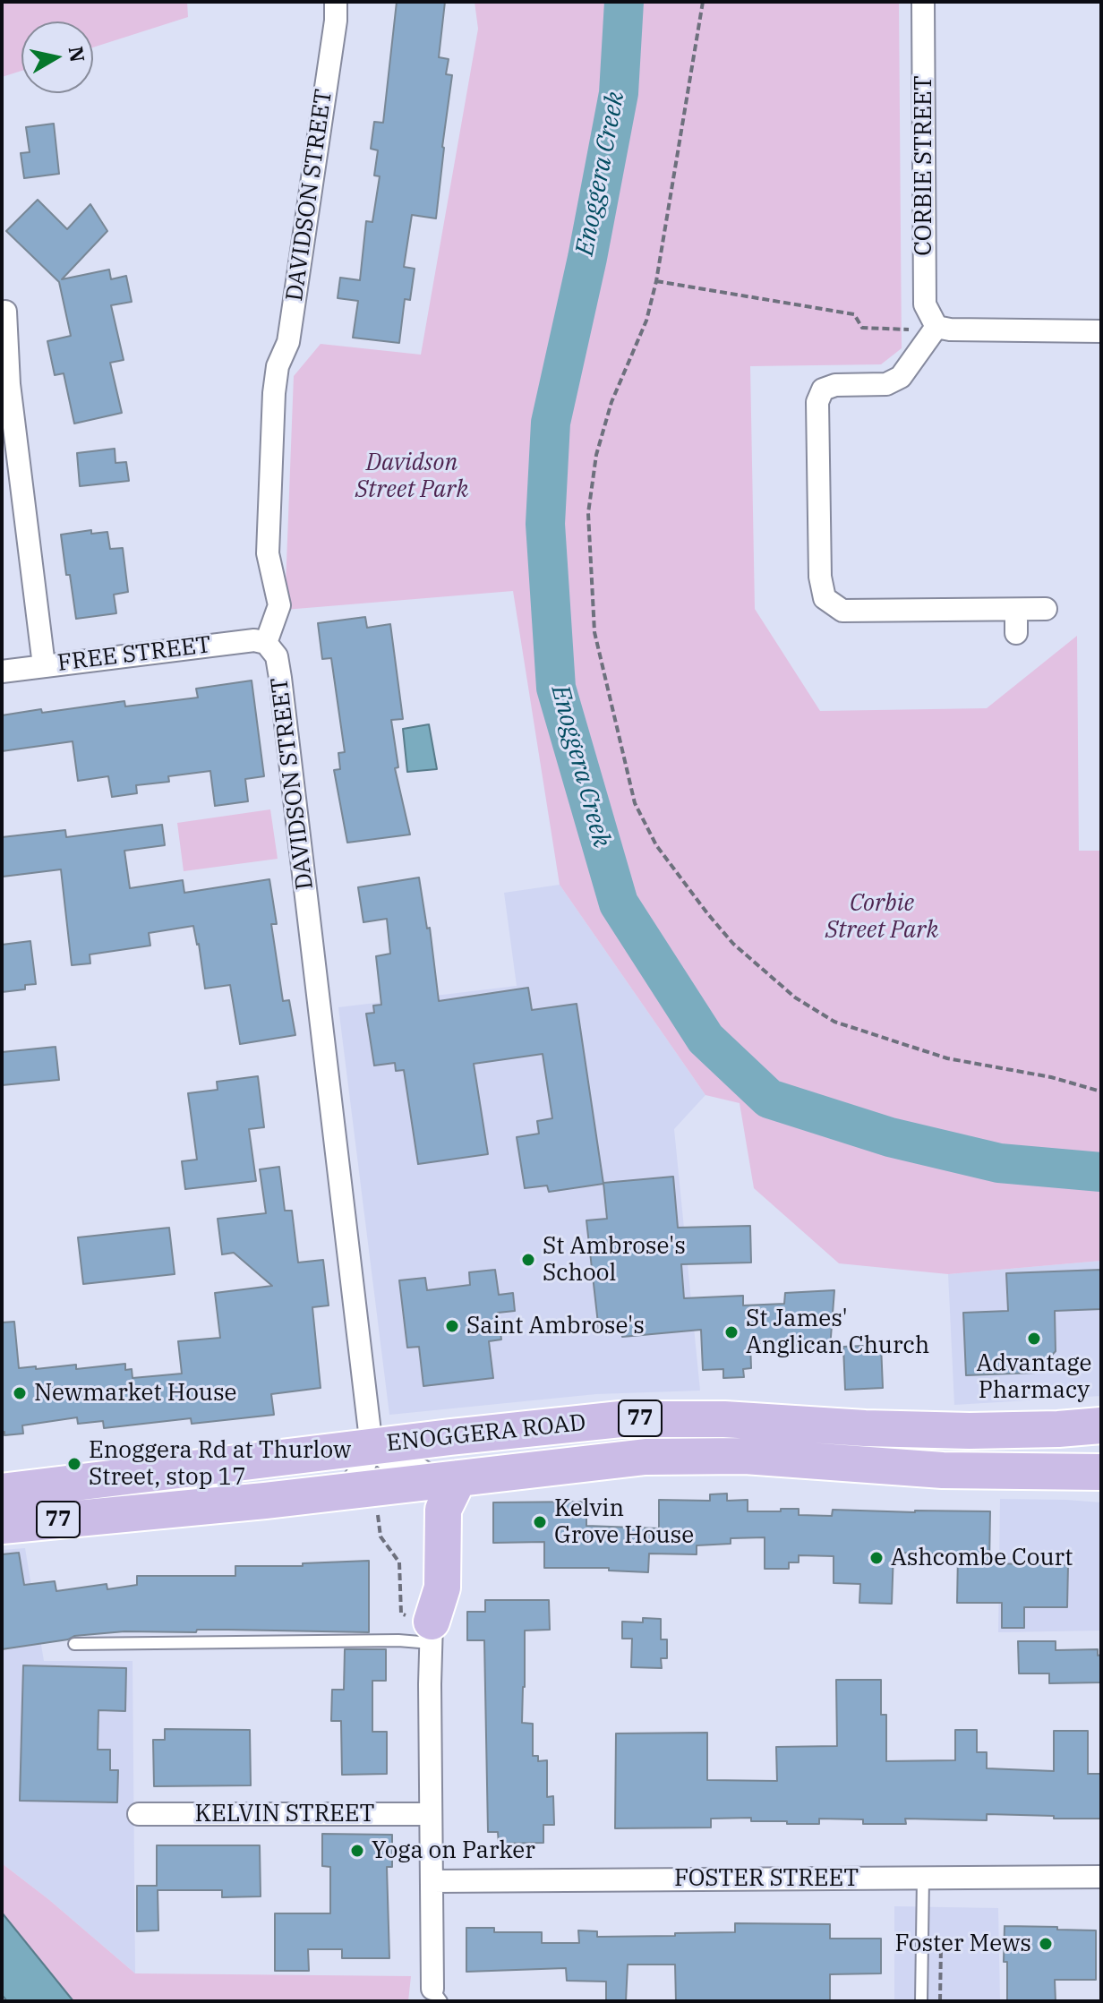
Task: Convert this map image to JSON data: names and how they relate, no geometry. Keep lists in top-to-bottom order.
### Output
{
  "streets": {
    "main road": ["77", "ENOGGERA ROAD"],
    "street": [
      "CORBIE STREET",
      "DAVIDSON STREET",
      "FREE STREET",
      "KELVIN STREET",
      "FOSTER STREET"
    ]
  },
  "crossings": [
    ["DAVIDSON STREET", "FREE STREET"],
    ["DAVIDSON STREET", "ENOGGERA ROAD"]
  ],
  "water": ["Enoggera Creek"],
  "parks": ["Davidson Street Park", "Corbie Street Park"],
  "places": [
    "St Ambrose's School",
    "Saint Ambrose's",
    "St James' Anglican Church",
    "Advantage Pharmacy",
    "Newmarket House",
    "Enoggera Rd at Thurlow Street, stop 17",
    "Kelvin Grove House",
    "Ashcombe Court",
    "Yoga on Parker",
    "Foster Mews"
  ],
  "north": "right"
}
